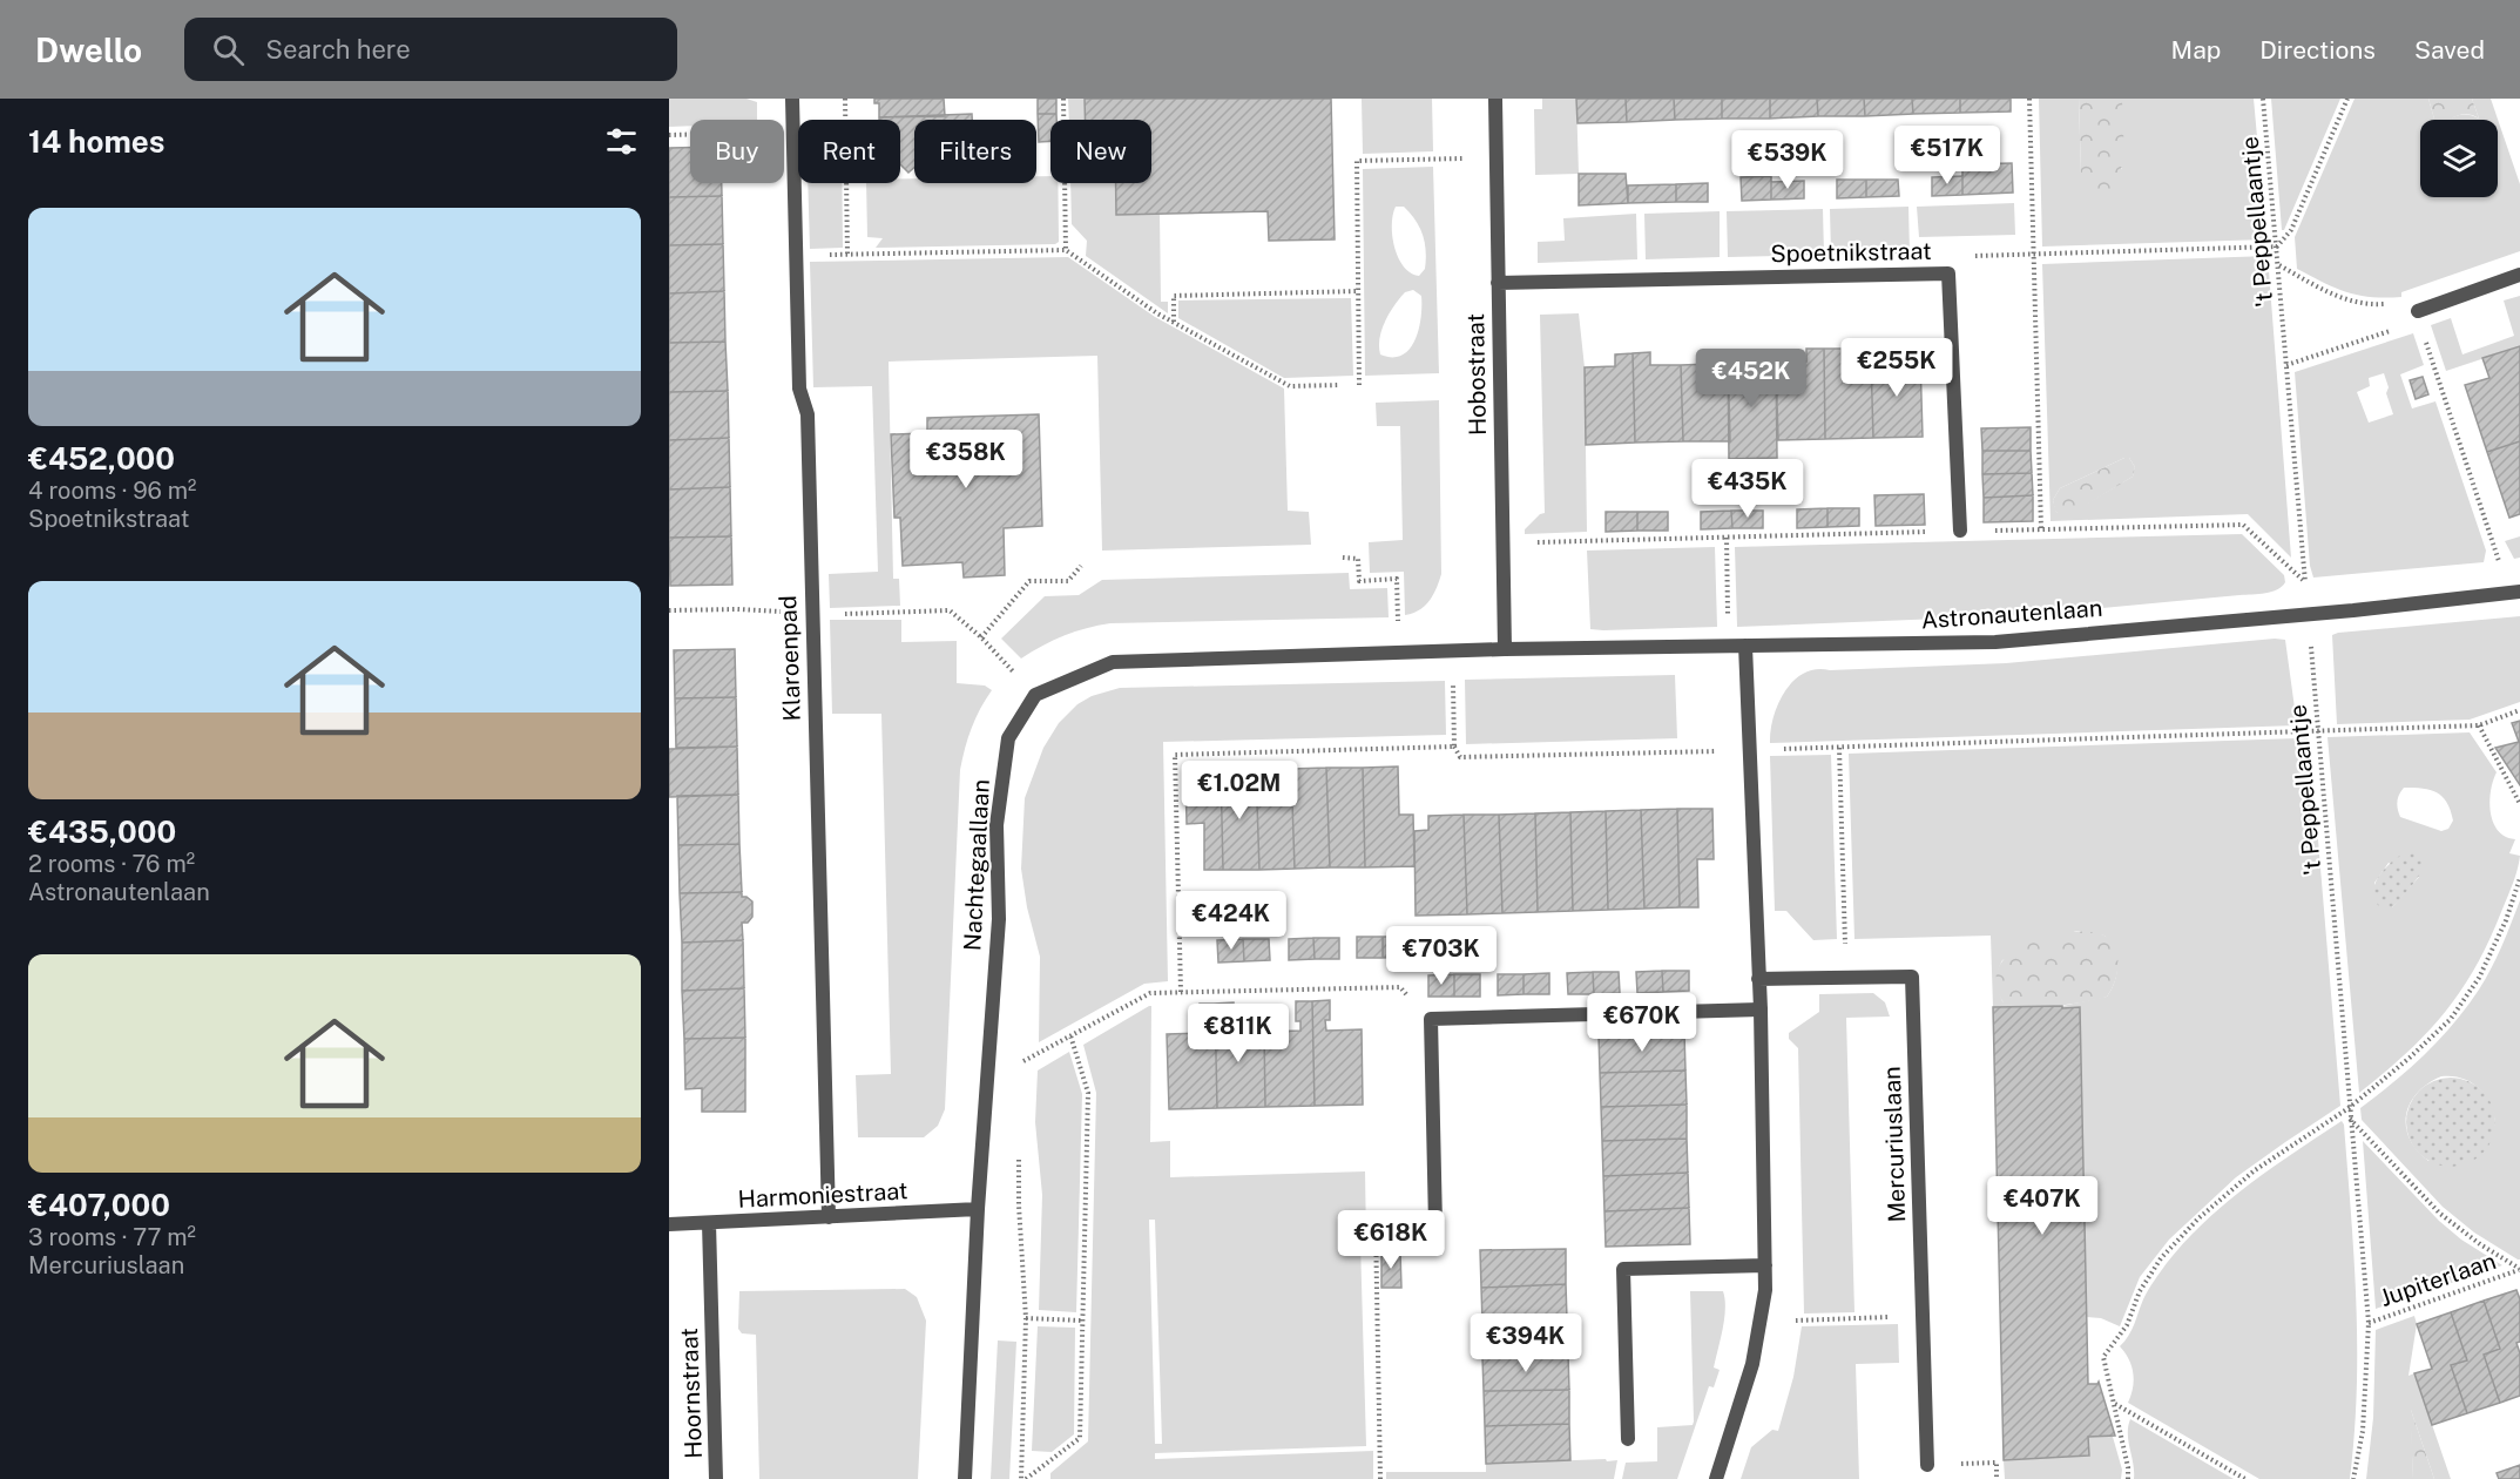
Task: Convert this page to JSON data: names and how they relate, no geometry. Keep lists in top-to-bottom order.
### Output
{
  "streets": {
    "street": [
      "Spoetnikstraat",
      "Hobostraat",
      "Astronautenlaan",
      "Klaroenpad",
      "Nachtegaallaan",
      "Mercuriuslaan",
      "Harmoniestraat",
      "Hoornstraat"
    ],
    "path": ["'t Peppellaantje", "Jupiterlaan"]
  },
  "crossings": [
    ["'t Peppellaantje", "Astronautenlaan"],
    ["'t Peppellaantje", "Jupiterlaan"],
    ["Spoetnikstraat", "Hobostraat"],
    ["Hobostraat", "Astronautenlaan"],
    ["Klaroenpad", "Harmoniestraat"],
    ["Nachtegaallaan", "Harmoniestraat"],
    ["Harmoniestraat", "Hoornstraat"]
  ],
  "page": {
    "header": "Dwello",
    "search": "Search here",
    "nav": ["Map", "Directions", "Saved"],
    "heading": "14 homes",
    "chip": [
      "Buy",
      "Rent",
      "Filters",
      "New"
    ],
    "price": [
      "€517K",
      "€539K",
      "€255K",
      "€452K",
      "€358K",
      "€435K",
      "€1.02M",
      "€424K",
      "€703K",
      "€670K",
      "€811K",
      "€407K",
      "€618K",
      "€394K"
    ],
    "list": [
      {
        "name": "€452,000",
        "note": "4 rooms · 96 m² · Spoetnikstraat"
      },
      {
        "name": "€435,000",
        "note": "2 rooms · 76 m² · Astronautenlaan"
      },
      {
        "name": "€407,000",
        "note": "3 rooms · 77 m² · Mercuriuslaan"
      }
    ]
  }
}
